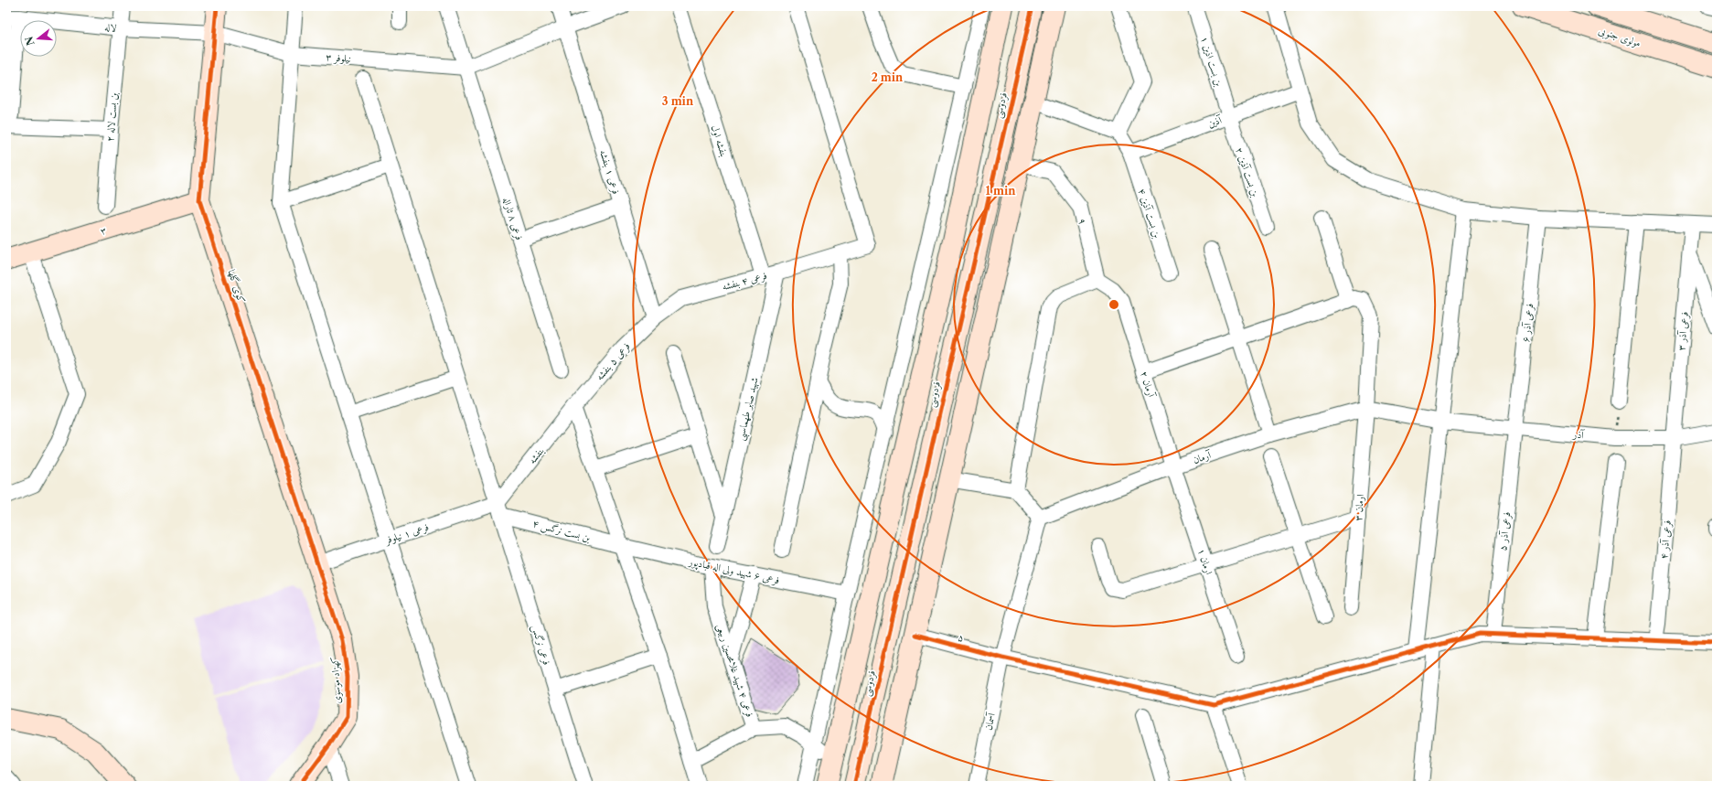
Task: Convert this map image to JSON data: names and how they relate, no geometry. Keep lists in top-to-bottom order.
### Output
{
  "streets": {
    "street": [
      "لاله",
      "مولوی جنوبی",
      "نیلوفر ۳",
      "بن بست اذین ۱",
      "فردوسی",
      "بن بست لاله ۲",
      "آذین",
      "بنفشه اول",
      "فرعی ۱ بنفشه",
      "بن بست آذین ۲",
      "بن بست آذین ۴",
      "فرعی ۸ ثاراله",
      "۹",
      "۳",
      "فرعی ۴ بنفشه",
      "کوی گلها",
      "فرعی آذر ۶",
      "فرعی آذر ۳",
      "فرعی ۵ بنفشه",
      "آرمان ۲",
      "شهید صابر طهماسبی",
      "آذر",
      "بنفشه",
      "آرمان",
      "ارمان ۳",
      "بن بست نرگس ۴",
      "فرعی آذر ۵",
      "فرعی ۱ نیلوفر",
      "فرعی آذر ۴",
      "ارمان ۱",
      "فرعی ۶ شهید ولی اله قبادپور",
      "۵",
      "فرعی نرگس",
      "فرعی ۴ شهید غلامحسین ربیعی",
      "کهزاد موسوی",
      "آسمان"
    ]
  },
  "crossings": [
    ["لاله", "نیلوفر ۳"],
    ["لاله", "بن بست لاله ۲"],
    ["لاله", "کوی گلها"],
    ["نیلوفر ۳", "فرعی ۸ ثاراله"],
    ["نیلوفر ۳", "کوی گلها"],
    ["بن بست اذین ۱", "آذین"],
    ["بن بست اذین ۱", "بن بست آذین ۲"],
    ["فردوسی", "فرعی ۴ شهید غلامحسین ربیعی"],
    ["آذین", "بن بست آذین ۲"],
    ["آذین", "بن بست آذین ۴"],
    ["بنفشه اول", "فرعی ۴ بنفشه"],
    ["فرعی ۱ بنفشه", "فرعی ۴ بنفشه"],
    ["فرعی ۱ بنفشه", "فرعی ۵ بنفشه"],
    ["۹", "آرمان ۲"],
    ["۳", "کوی گلها"],
    ["فرعی ۴ بنفشه", "فرعی ۵ بنفشه"],
    ["فرعی ۴ بنفشه", "شهید صابر طهماسبی"],
    ["کوی گلها", "فرعی ۱ نیلوفر"],
    ["کوی گلها", "کهزاد موسوی"],
    ["فرعی آذر ۶", "آذر"],
    ["فرعی آذر ۶", "فرعی آذر ۵"],
    ["فرعی آذر ۳", "آذر"],
    ["فرعی آذر ۳", "فرعی آذر ۴"],
    ["فرعی ۵ بنفشه", "بنفشه"],
    ["آرمان ۲", "آرمان"],
    ["آرمان ۲", "ارمان ۱"],
    ["آذر", "آرمان"],
    ["آذر", "ارمان ۳"],
    ["آذر", "فرعی آذر ۵"],
    ["آذر", "فرعی آذر ۴"],
    ["بنفشه", "بن بست نرگس ۴"],
    ["بنفشه", "فرعی ۱ نیلوفر"],
    ["بنفشه", "فرعی نرگس"],
    ["آرمان", "ارمان ۳"],
    ["آرمان", "ارمان ۱"],
    ["آرمان", "آسمان"],
    ["بن بست نرگس ۴", "فرعی ۱ نیلوفر"],
    ["بن بست نرگس ۴", "فرعی ۶ شهید ولی اله قبادپور"],
    ["بن بست نرگس ۴", "فرعی نرگس"],
    ["فرعی ۱ نیلوفر", "فرعی نرگس"],
    ["فرعی ۱ نیلوفر", "کهزاد موسوی"],
    ["فرعی ۶ شهید ولی اله قبادپور", "فرعی ۴ شهید غلامحسین ربیعی"],
    ["۵", "آسمان"]
  ],
  "north": "left",
  "rings": ["2 min", "3 min", "1 min"]
}
